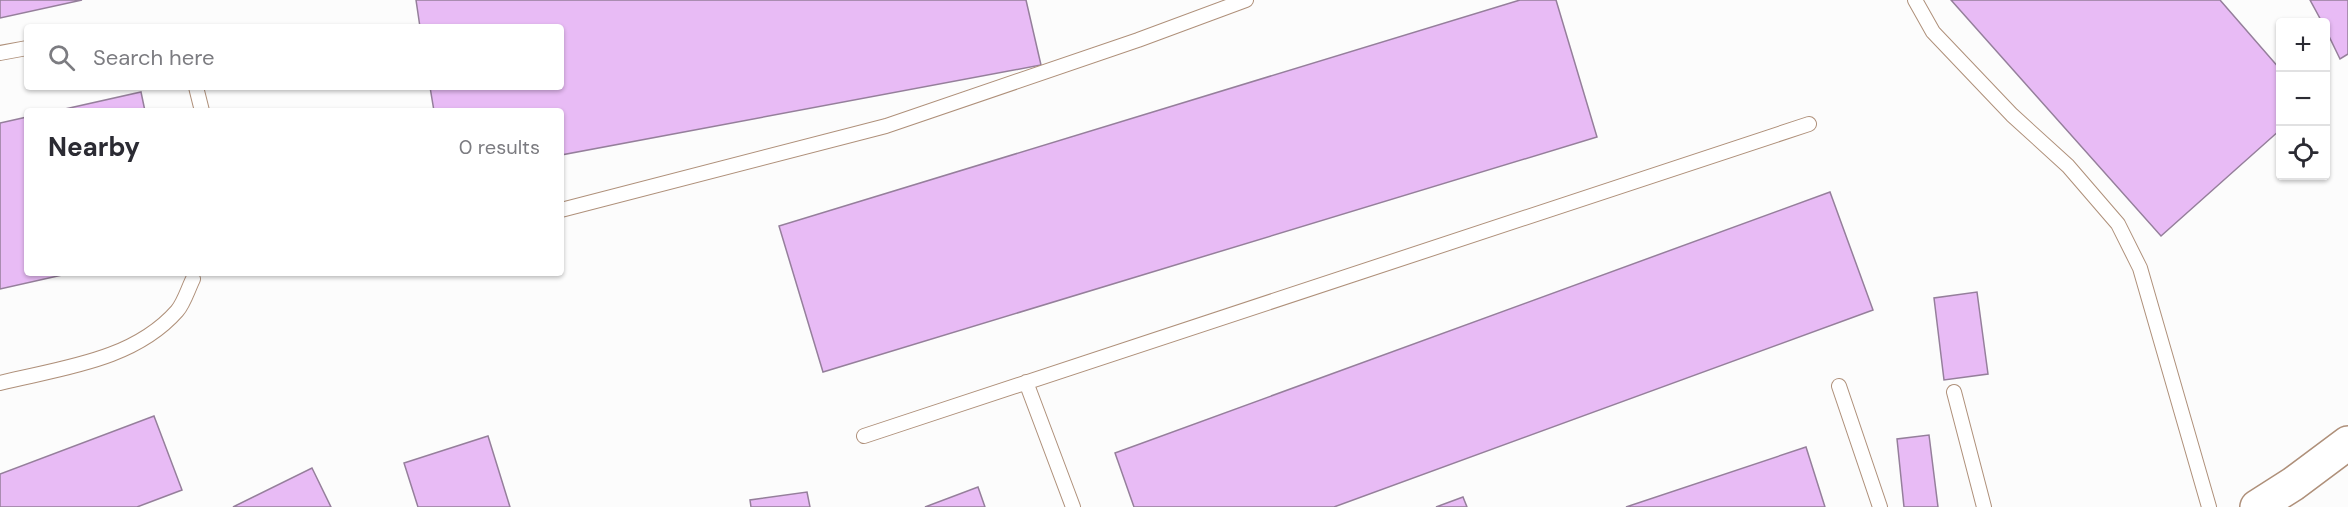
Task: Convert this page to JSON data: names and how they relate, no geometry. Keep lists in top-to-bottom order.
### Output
{
  "page": {
    "map_buttons": ["+", "−"],
    "search": "Search here",
    "heading": ["Nearby", "0 results"]
  }
}
